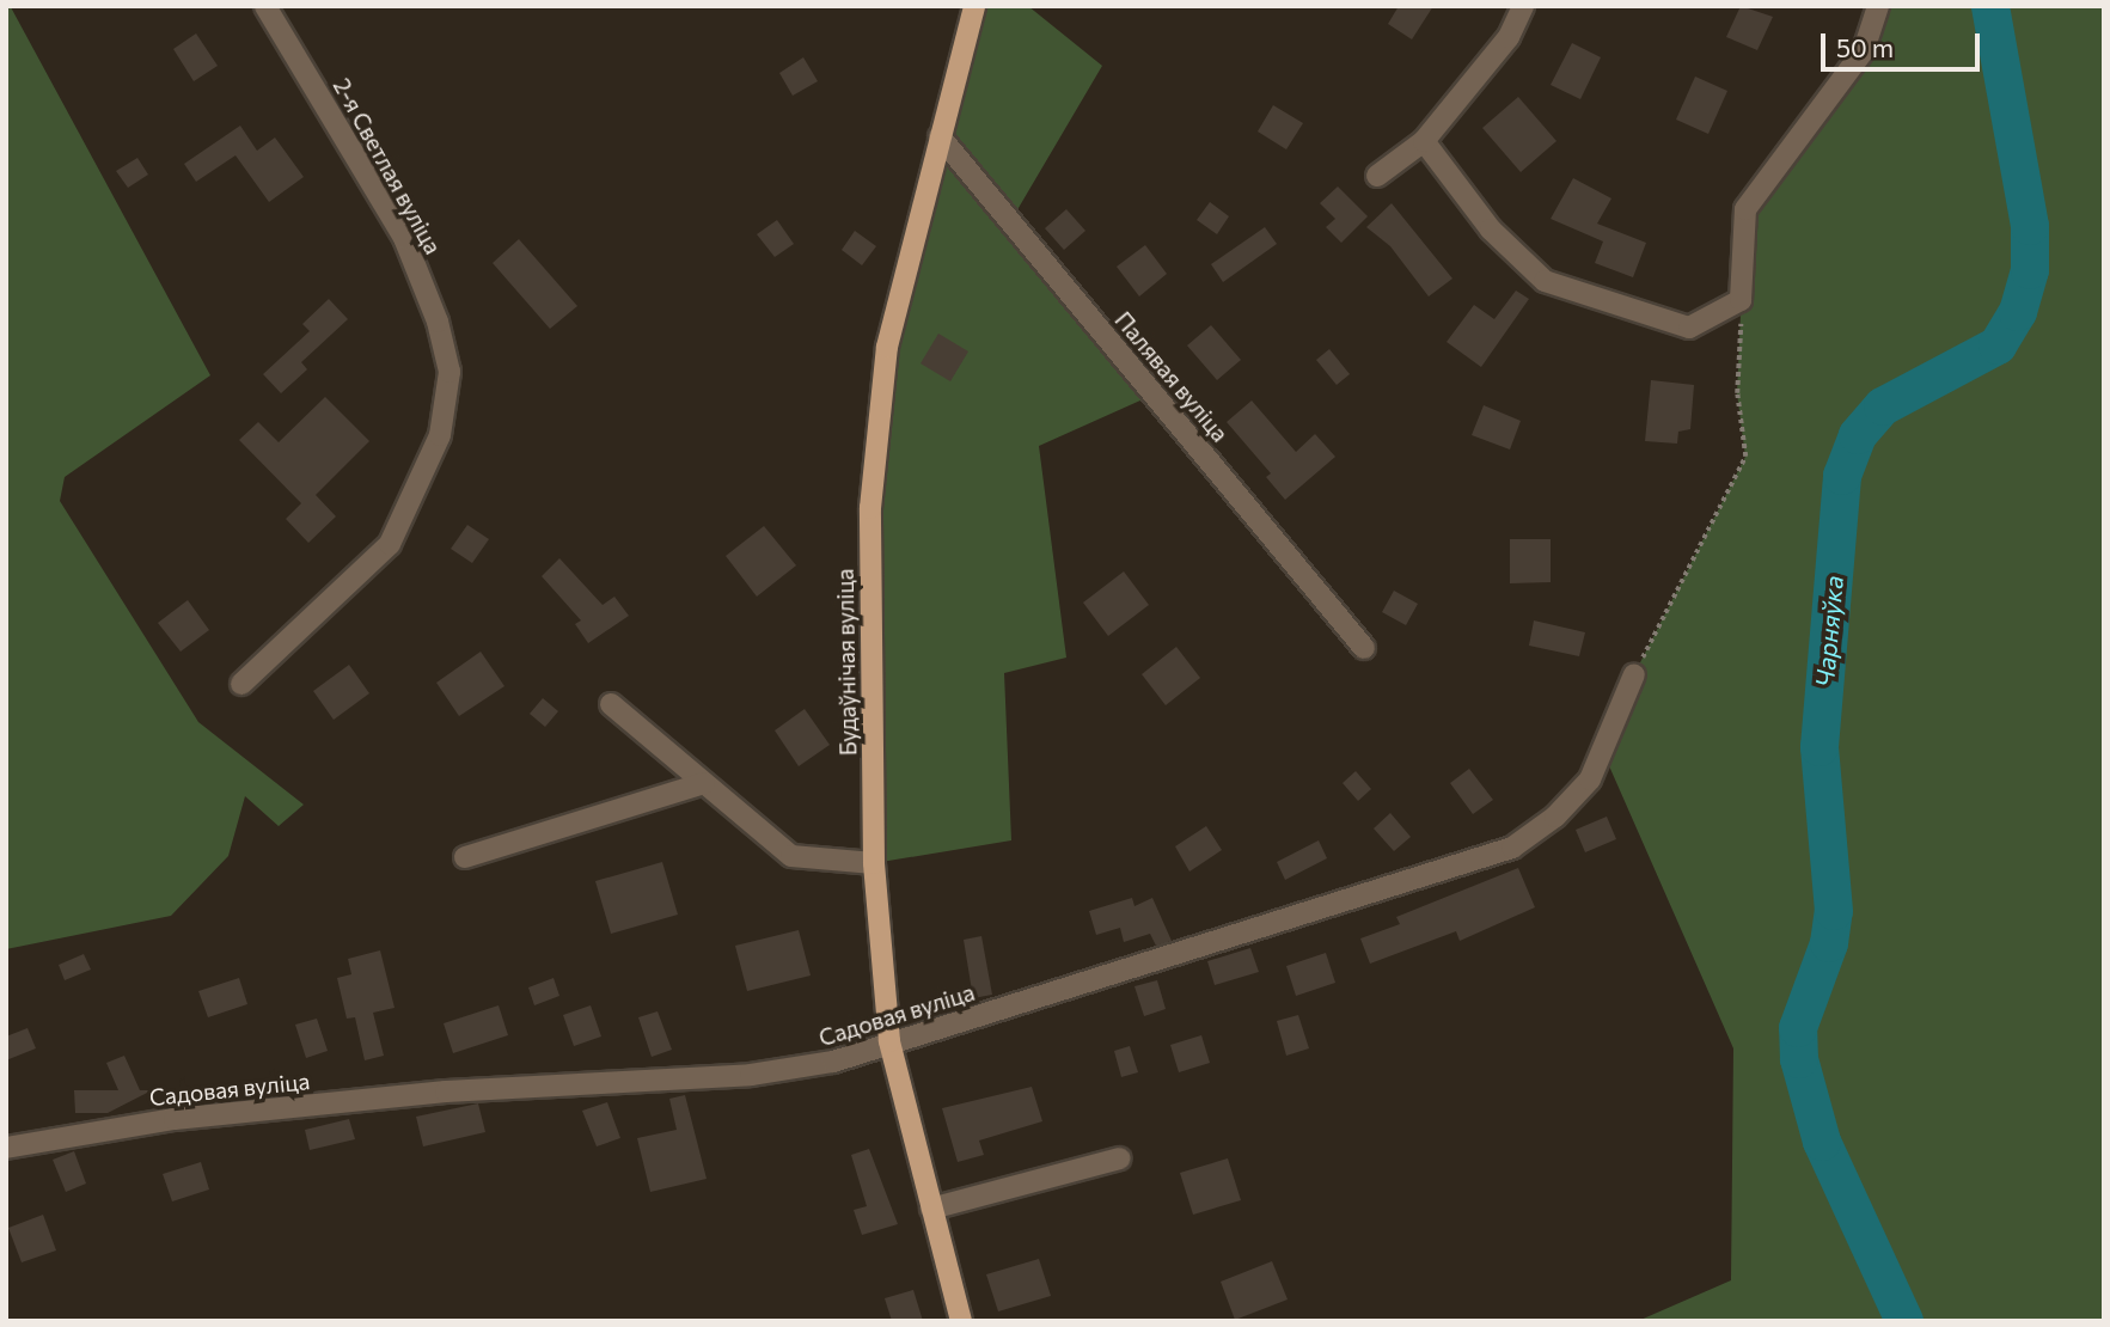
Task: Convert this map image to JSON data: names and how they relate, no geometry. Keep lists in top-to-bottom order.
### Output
{
  "streets": {
    "main road": ["Будаўнічая вуліца"],
    "street": ["2-я Светлая вуліца", "Палявая вуліца", "Садовая вуліца"]
  },
  "crossings": [
    ["Палявая вуліца", "Будаўнічая вуліца"],
    ["Будаўнічая вуліца", "Садовая вуліца"]
  ],
  "water": ["Чарняўка"],
  "scale_bar": "50 m"
}
